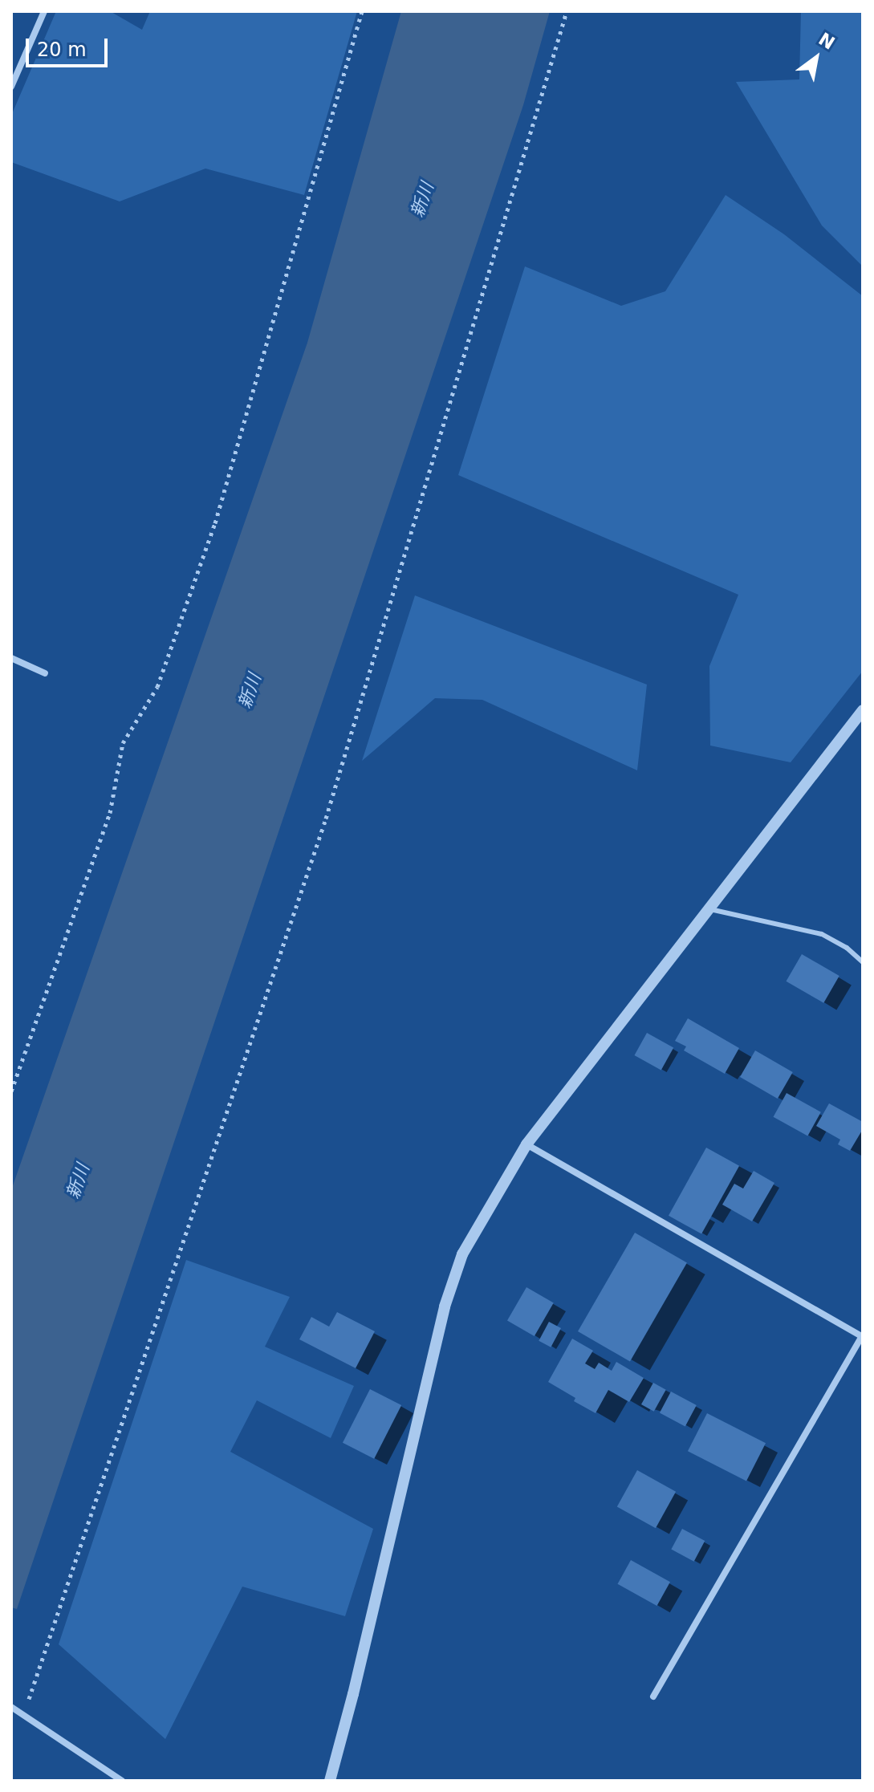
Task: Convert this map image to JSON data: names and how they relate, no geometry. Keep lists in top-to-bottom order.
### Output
{
  "water": ["新川"],
  "scale_bar": "20 m",
  "north": "top right"
}
